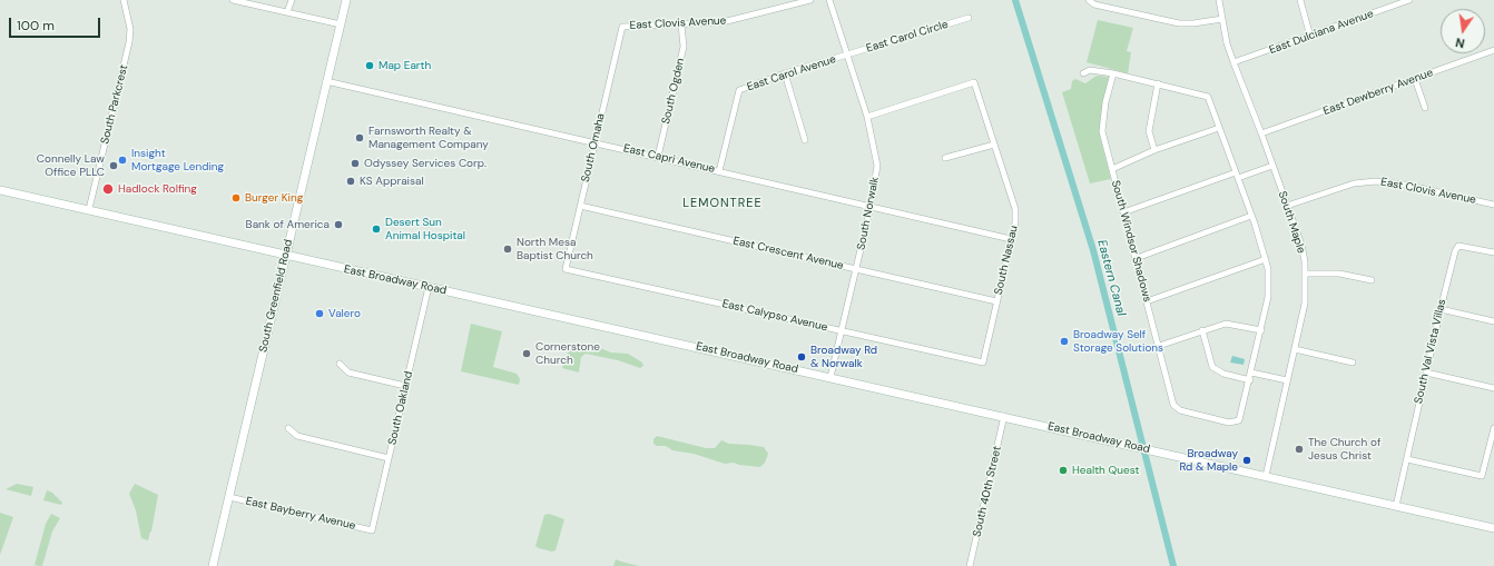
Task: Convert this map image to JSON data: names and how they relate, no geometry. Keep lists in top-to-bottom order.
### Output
{
  "streets": {
    "main road": ["East Broadway Road", "South Greenfield Road"],
    "street": [
      "East Clovis Avenue",
      "East Dulciana Avenue",
      "East Carol Circle",
      "East Carol Avenue",
      "South Ogden",
      "East Dewberry Avenue",
      "South Parkcrest",
      "South Omaha",
      "East Capri Avenue",
      "South Norwalk",
      "South Maple",
      "South Windsor Shadows",
      "East Crescent Avenue",
      "South Nassau",
      "East Calypso Avenue",
      "South Val Vista Villas",
      "South Oakland",
      "South 40th Street",
      "East Bayberry Avenue"
    ]
  },
  "crossings": [
    ["East Clovis Avenue", "South Ogden"],
    ["East Clovis Avenue", "South Omaha"],
    ["East Clovis Avenue", "South Maple"],
    ["East Dulciana Avenue", "South Maple"],
    ["East Carol Circle", "East Carol Avenue"],
    ["East Carol Circle", "South Norwalk"],
    ["East Carol Avenue", "East Capri Avenue"],
    ["East Carol Avenue", "South Norwalk"],
    ["South Ogden", "East Capri Avenue"],
    ["East Dewberry Avenue", "South Maple"],
    ["South Parkcrest", "East Broadway Road"],
    ["South Omaha", "East Capri Avenue"],
    ["South Omaha", "East Crescent Avenue"],
    ["South Omaha", "East Calypso Avenue"],
    ["East Capri Avenue", "South Norwalk"],
    ["East Capri Avenue", "South Nassau"],
    ["East Capri Avenue", "South Greenfield Road"],
    ["South Norwalk", "East Crescent Avenue"],
    ["South Norwalk", "South Nassau"],
    ["South Norwalk", "East Broadway Road"],
    ["South Norwalk", "East Calypso Avenue"],
    ["South Maple", "East Broadway Road"],
    ["East Crescent Avenue", "South Nassau"],
    ["South Nassau", "East Calypso Avenue"],
    ["East Broadway Road", "South Greenfield Road"],
    ["East Broadway Road", "South Val Vista Villas"],
    ["East Broadway Road", "South Oakland"],
    ["East Broadway Road", "South 40th Street"],
    ["South Greenfield Road", "East Bayberry Avenue"],
    ["South Oakland", "East Bayberry Avenue"]
  ],
  "districts": ["LEMONTREE"],
  "water": ["Eastern Canal"],
  "places": [
    "Map Earth",
    "Farnsworth Realty & Management Company",
    "Insight Mortgage Lending",
    "Odyssey Services Corp.",
    "Connelly Law Office PLLC",
    "KS Appraisal",
    "Hadlock Rolfing",
    "Burger King",
    "Bank of America",
    "Desert Sun Animal Hospital",
    "North Mesa Baptist Church",
    "Valero",
    "Broadway Self Storage Solutions",
    "Cornerstone Church",
    "Broadway Rd & Norwalk",
    "The Church of Jesus Christ",
    "Broadway Rd & Maple",
    "Health Quest"
  ],
  "scale_bar": "100 m",
  "north": "bottom"
}
